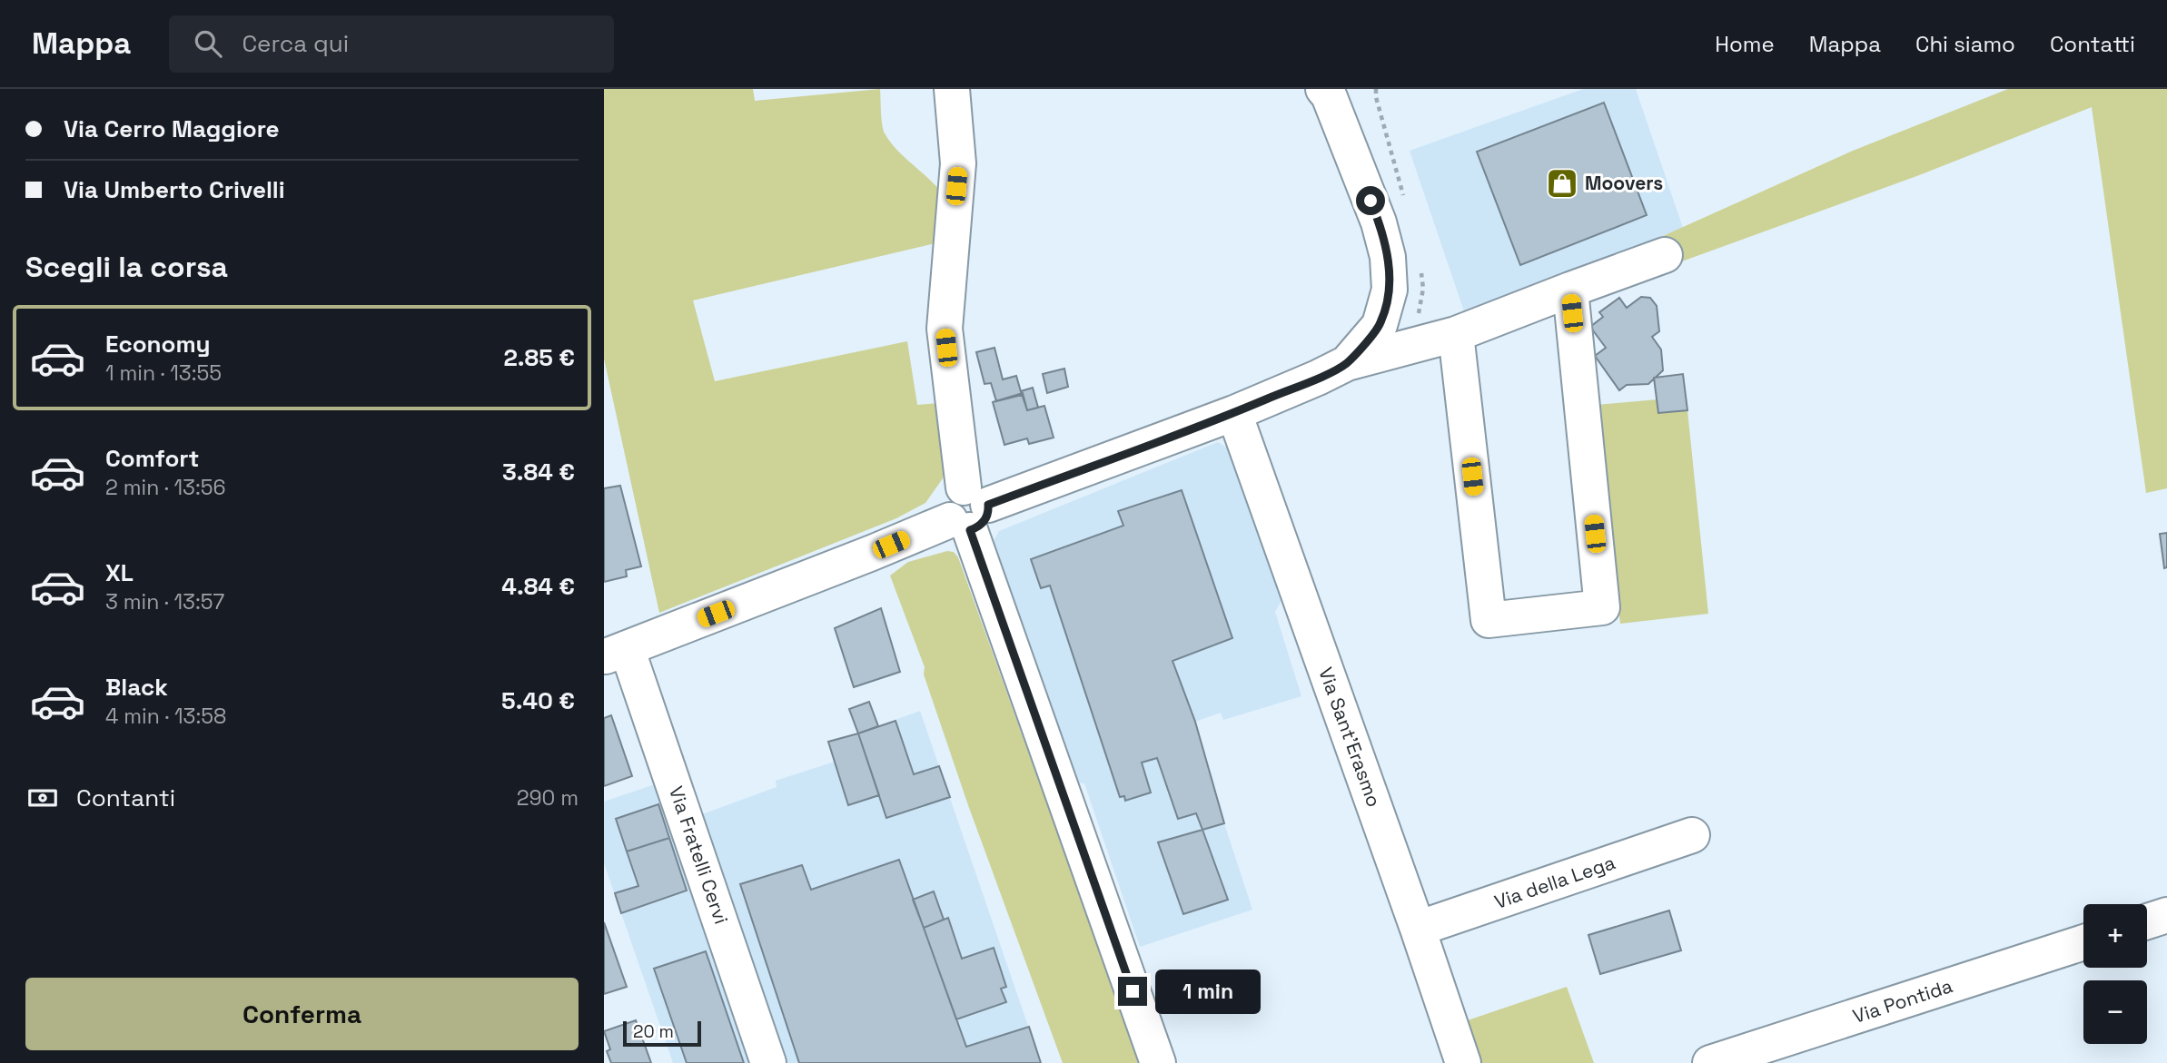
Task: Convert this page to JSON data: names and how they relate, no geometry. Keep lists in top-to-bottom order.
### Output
{
  "streets": {
    "street": [
      "Via Sant'Erasmo",
      "Via Fratelli Cervi",
      "Via della Lega",
      "Via Pontida"
    ]
  },
  "crossings": [
    ["Via Sant'Erasmo", "Via della Lega"]
  ],
  "places": {
    "shop": ["Moovers"]
  },
  "scale_bar": "20 m",
  "page": {
    "header": "Mappa",
    "search": "Cerca qui",
    "nav": [
      "Home",
      "Mappa",
      "Chi siamo",
      "Contatti"
    ],
    "banner": ["Via Cerro Maggiore", "Via Umberto Crivelli"],
    "heading": "Scegli la corsa",
    "list": [
      {
        "name": "Economy",
        "note": "1 min · 13:55",
        "value": "2.85 €"
      },
      {
        "name": "Comfort",
        "note": "2 min · 13:56",
        "value": "3.84 €"
      },
      {
        "name": "XL",
        "note": "3 min · 13:57",
        "value": "4.84 €"
      },
      {
        "name": "Black",
        "note": "4 min · 13:58",
        "value": "5.40 €"
      }
    ],
    "pay": ["Contanti", "290 m"],
    "map_buttons": ["+", "−"],
    "buttons": "Conferma",
    "bubble": "1 min",
    "scale": "20 m"
  }
}
